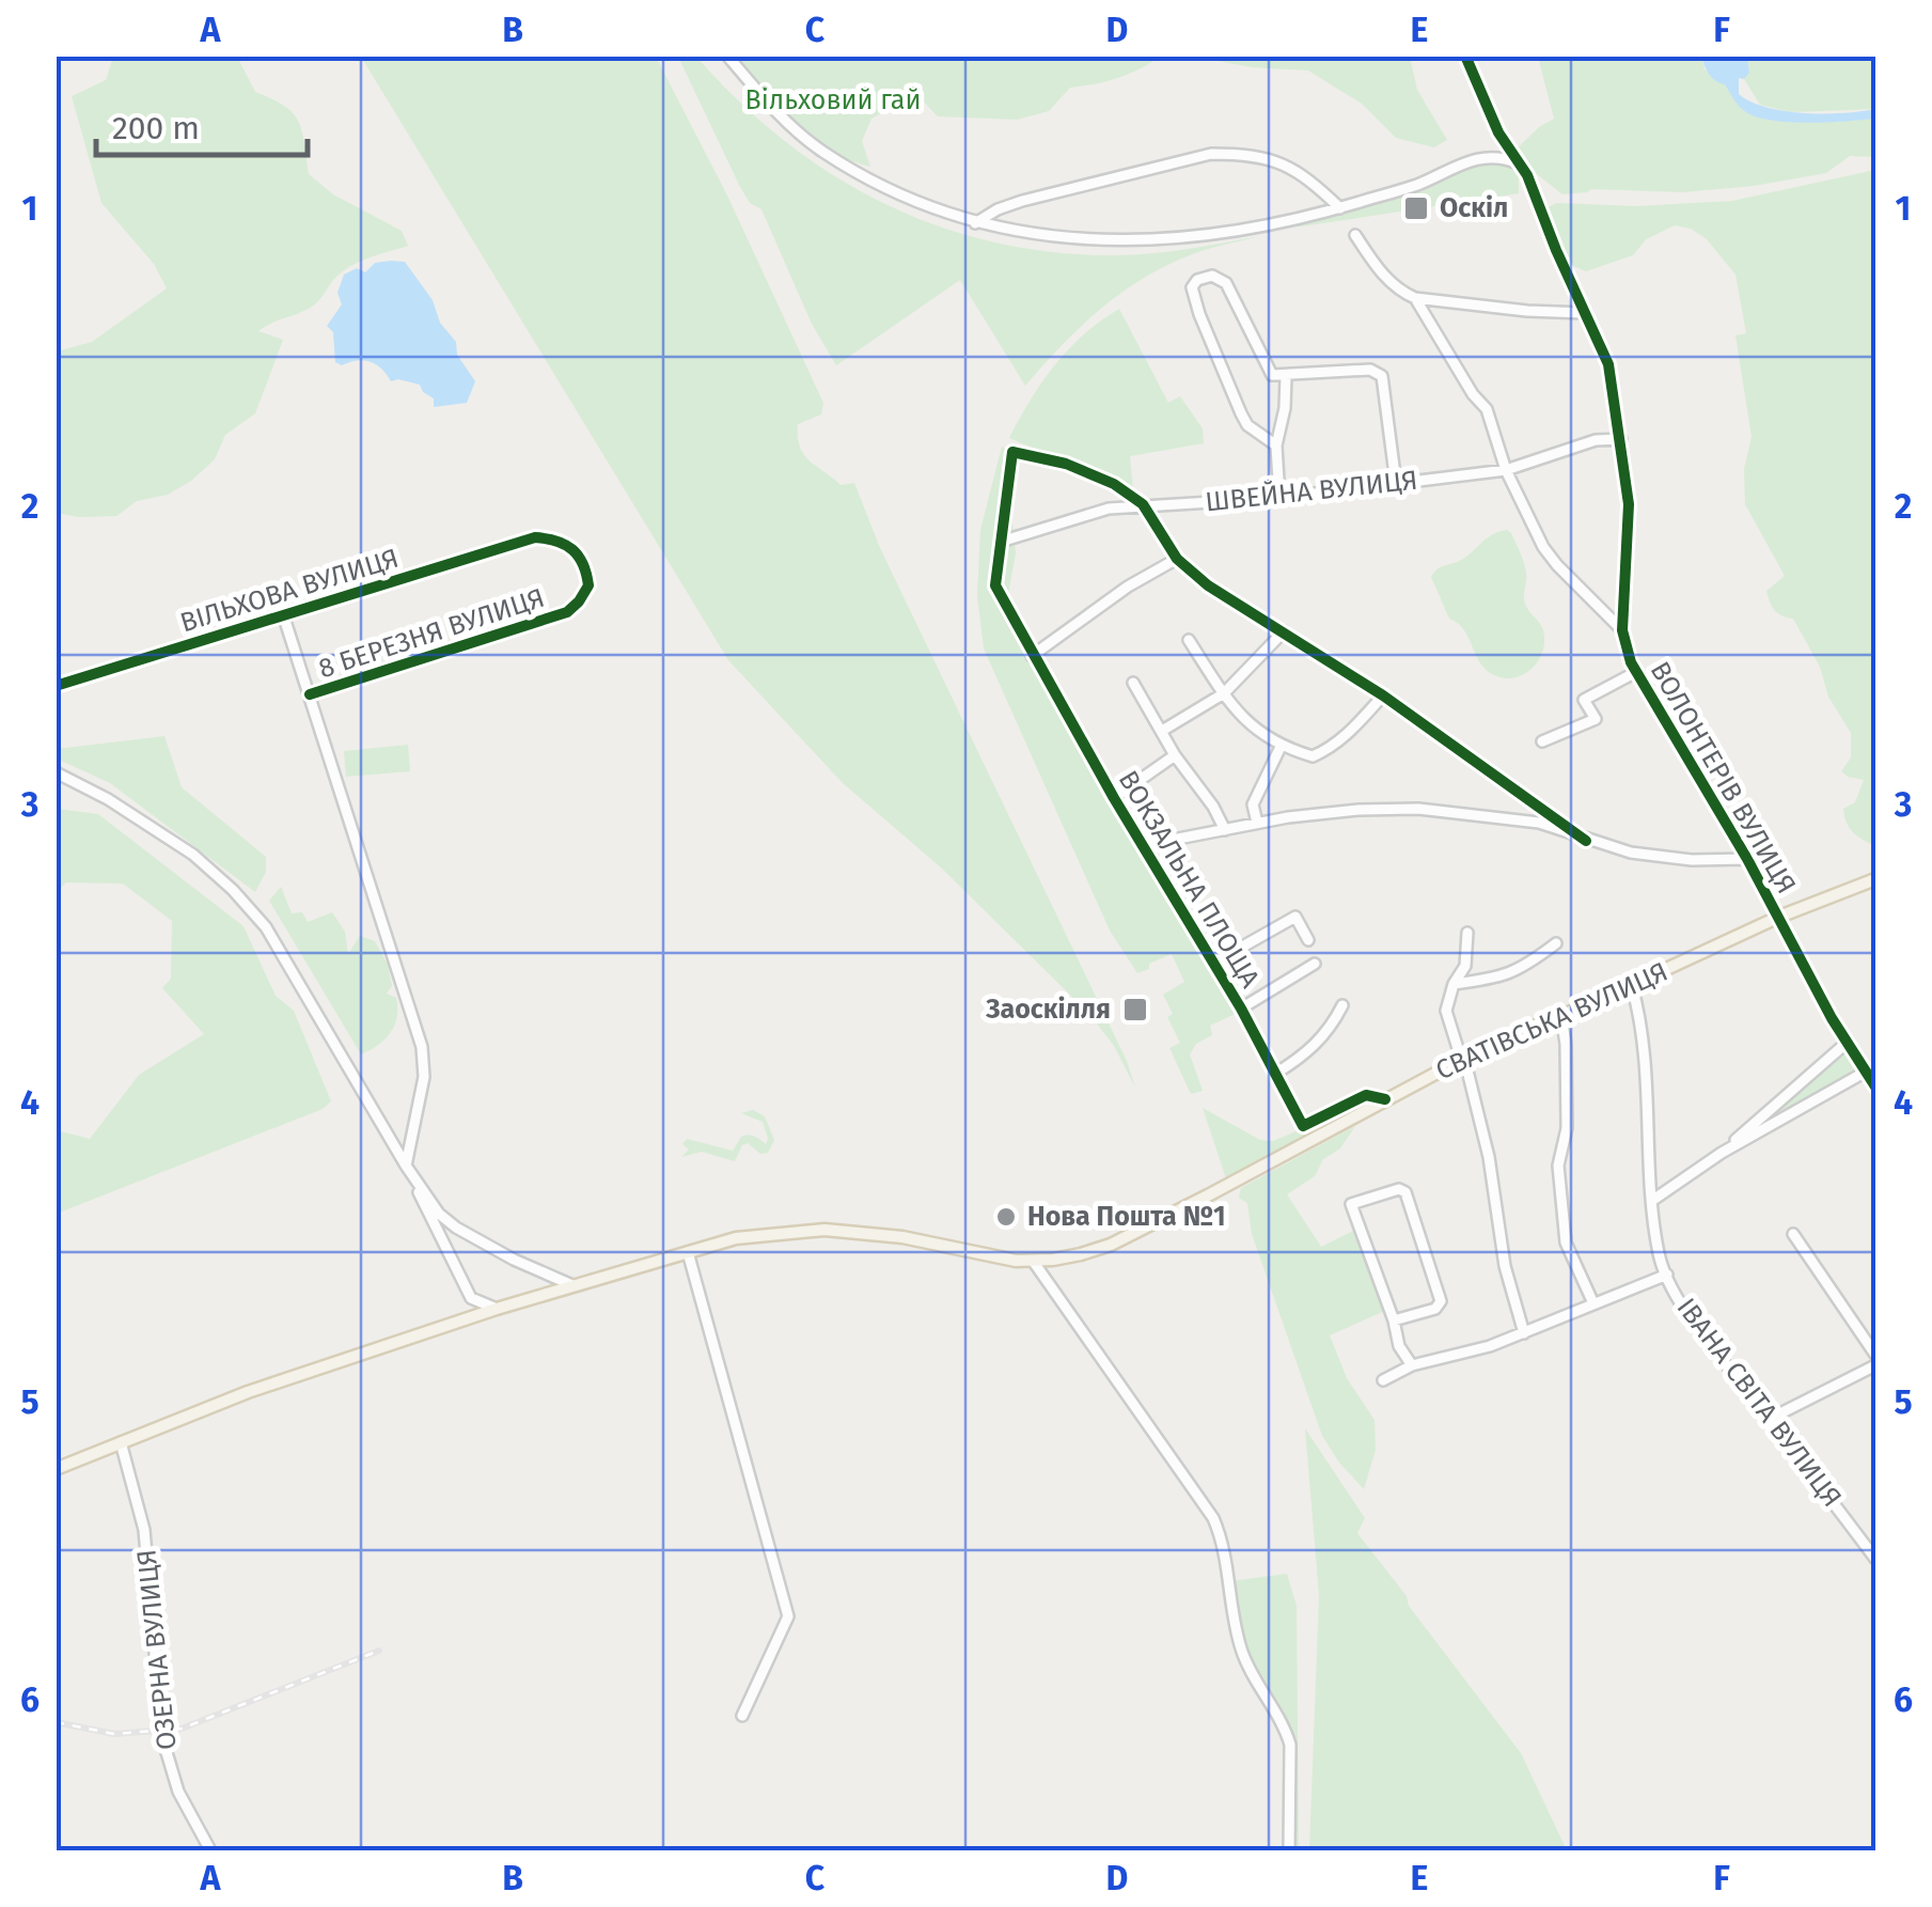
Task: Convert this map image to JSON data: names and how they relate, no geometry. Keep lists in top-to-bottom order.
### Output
{
  "streets": {
    "main road": ["СВАТІВСЬКА ВУЛИЦЯ"],
    "street": [
      "ШВЕЙНА ВУЛИЦЯ",
      "ВІЛЬХОВА ВУЛИЦЯ",
      "8 БЕРЕЗНЯ ВУЛИЦЯ",
      "ВОЛОНТЕРІВ ВУЛИЦЯ",
      "ВОКЗАЛЬНА ПЛОЩА",
      "ІВАНА СВІТА ВУЛИЦЯ",
      "ОЗЕРНА ВУЛИЦЯ"
    ]
  },
  "crossings": [
    ["ШВЕЙНА ВУЛИЦЯ", "ВОЛОНТЕРІВ ВУЛИЦЯ"],
    ["ШВЕЙНА ВУЛИЦЯ", "ВОКЗАЛЬНА ПЛОЩА"],
    ["ВІЛЬХОВА ВУЛИЦЯ", "8 БЕРЕЗНЯ ВУЛИЦЯ"],
    ["ВОЛОНТЕРІВ ВУЛИЦЯ", "СВАТІВСЬКА ВУЛИЦЯ"],
    ["ВОКЗАЛЬНА ПЛОЩА", "СВАТІВСЬКА ВУЛИЦЯ"],
    ["СВАТІВСЬКА ВУЛИЦЯ", "ІВАНА СВІТА ВУЛИЦЯ"],
    ["СВАТІВСЬКА ВУЛИЦЯ", "ОЗЕРНА ВУЛИЦЯ"]
  ],
  "parks": ["Вільховий гай"],
  "places": {
    "transit": ["Оскіл", "Заоскiлля"],
    "other": ["Нова Пошта №1"]
  },
  "scale_bar": "200 m",
  "grid": {
    "columns": [
      "A",
      "B",
      "C",
      "D",
      "E",
      "F"
    ],
    "rows": [
      "1",
      "2",
      "3",
      "4",
      "5",
      "6"
    ]
  }
}
